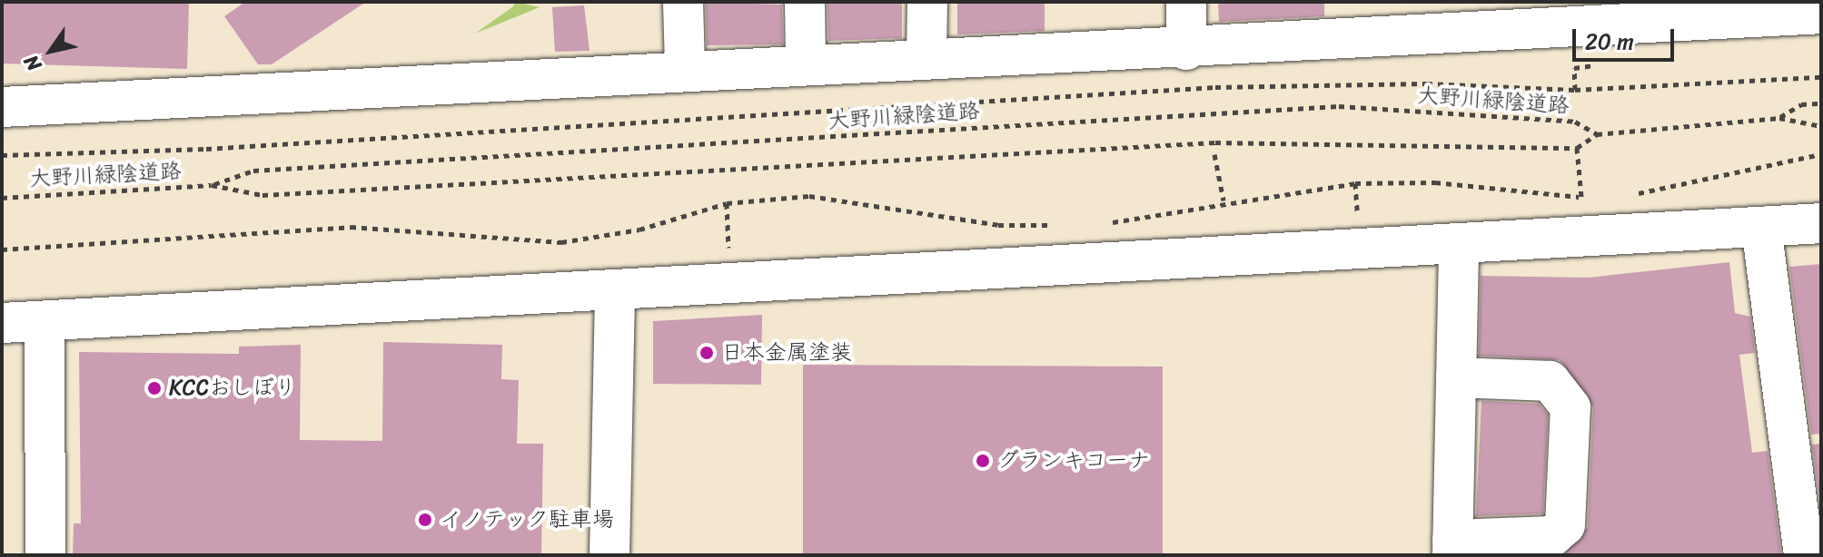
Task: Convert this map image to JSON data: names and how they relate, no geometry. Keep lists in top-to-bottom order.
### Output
{
  "streets": {
    "path": ["大野川緑陰道路"]
  },
  "places": [
    "日本金属塗装",
    "KCCおしぼり",
    "グランキコーナ",
    "イノテック駐車場"
  ],
  "scale_bar": "20 m",
  "north": "bottom left"
}
